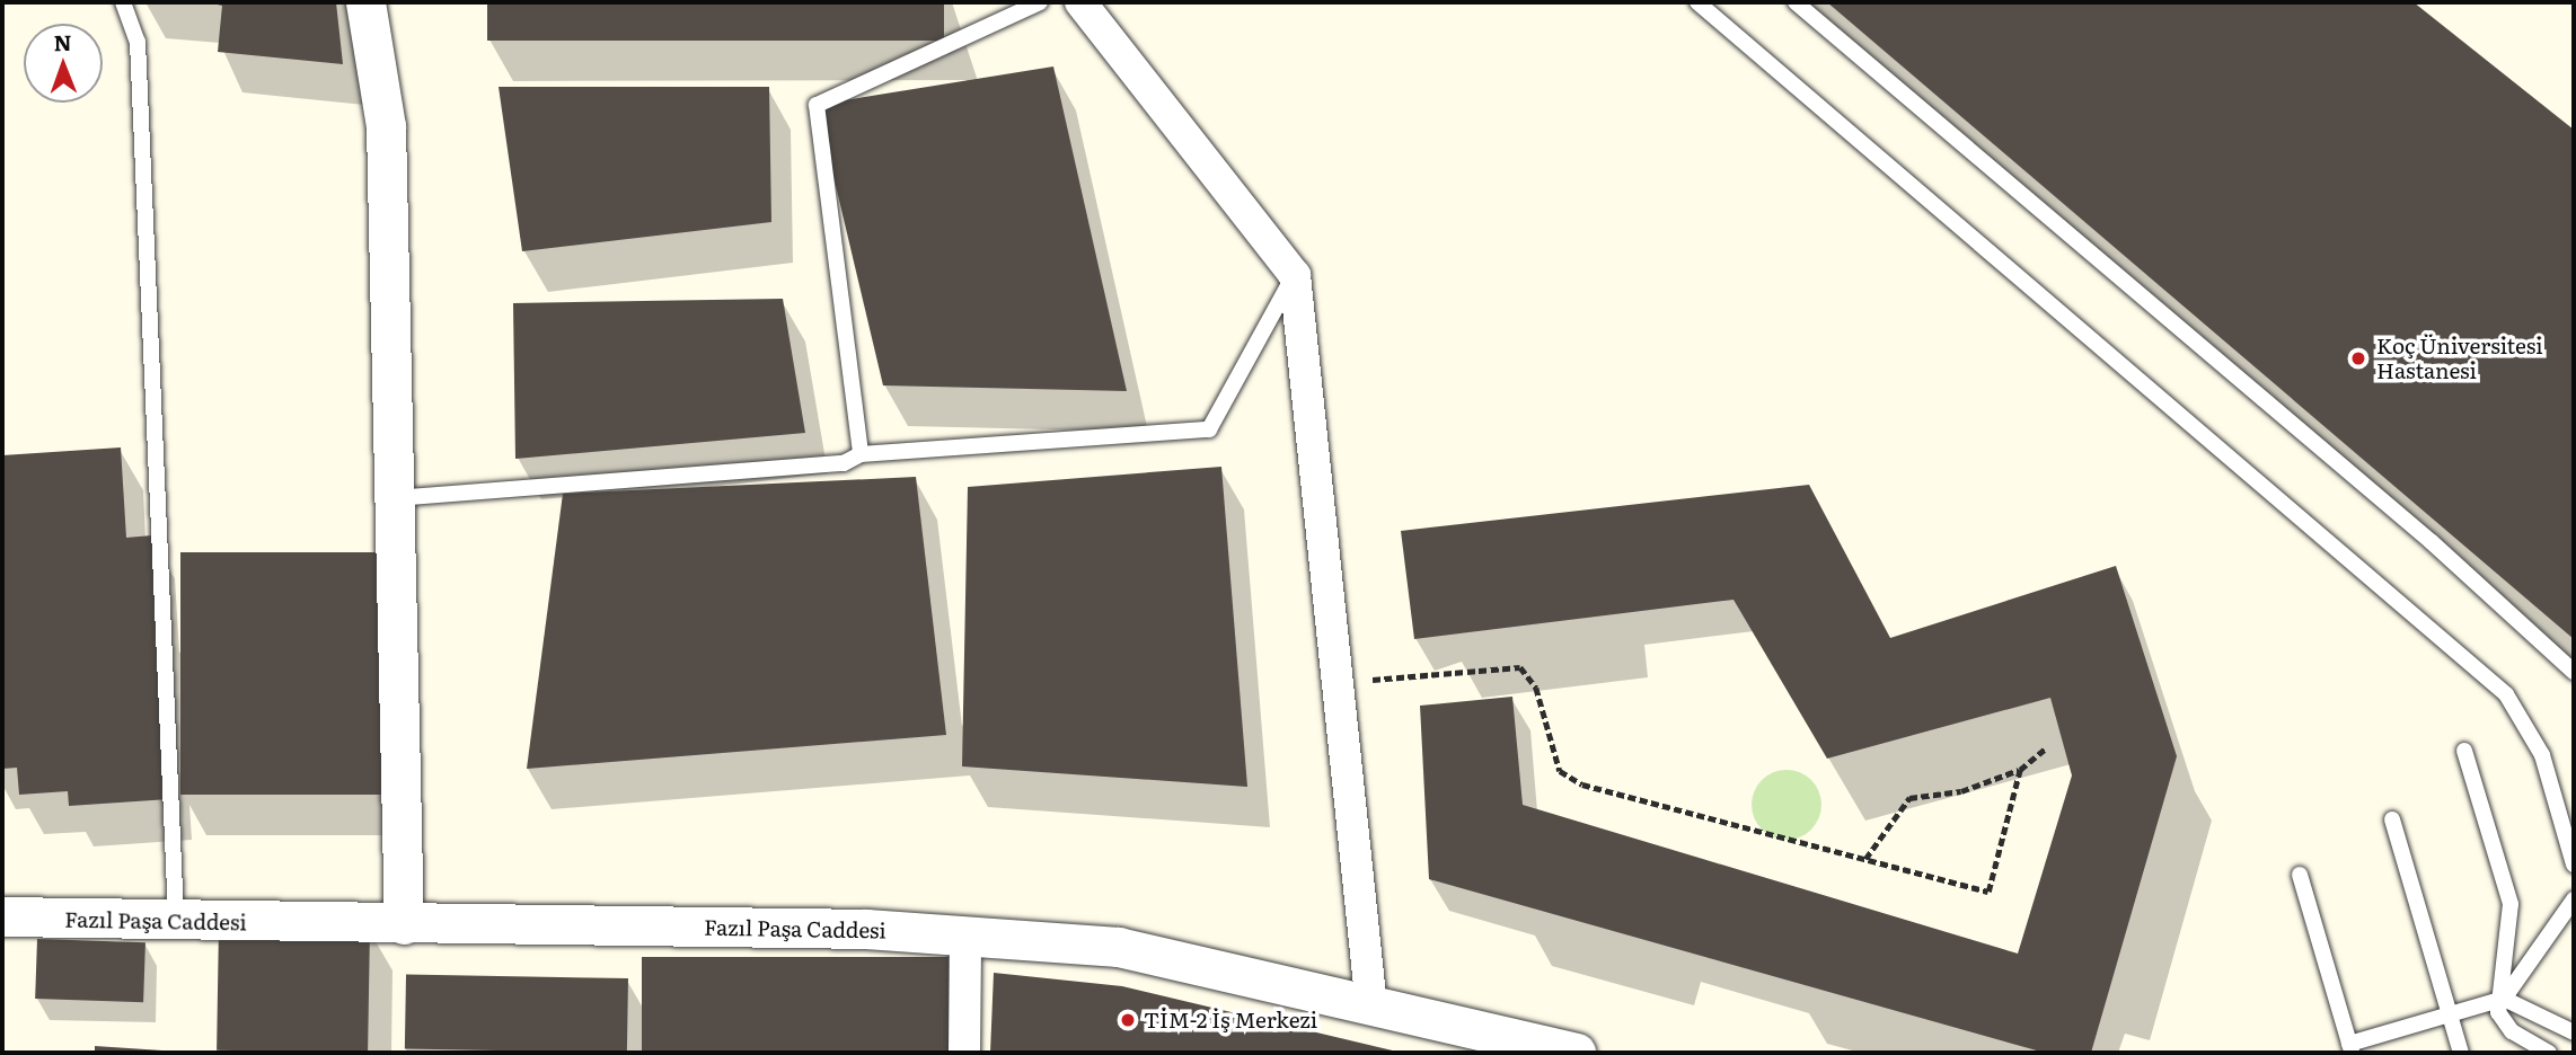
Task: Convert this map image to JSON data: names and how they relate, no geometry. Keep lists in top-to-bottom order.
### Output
{
  "streets": {
    "street": ["Fazıl Paşa Caddesi"]
  },
  "places": ["Koç Üniversitesi Hastanesi", "TİM-2 İş Merkezi"],
  "north": "top"
}
